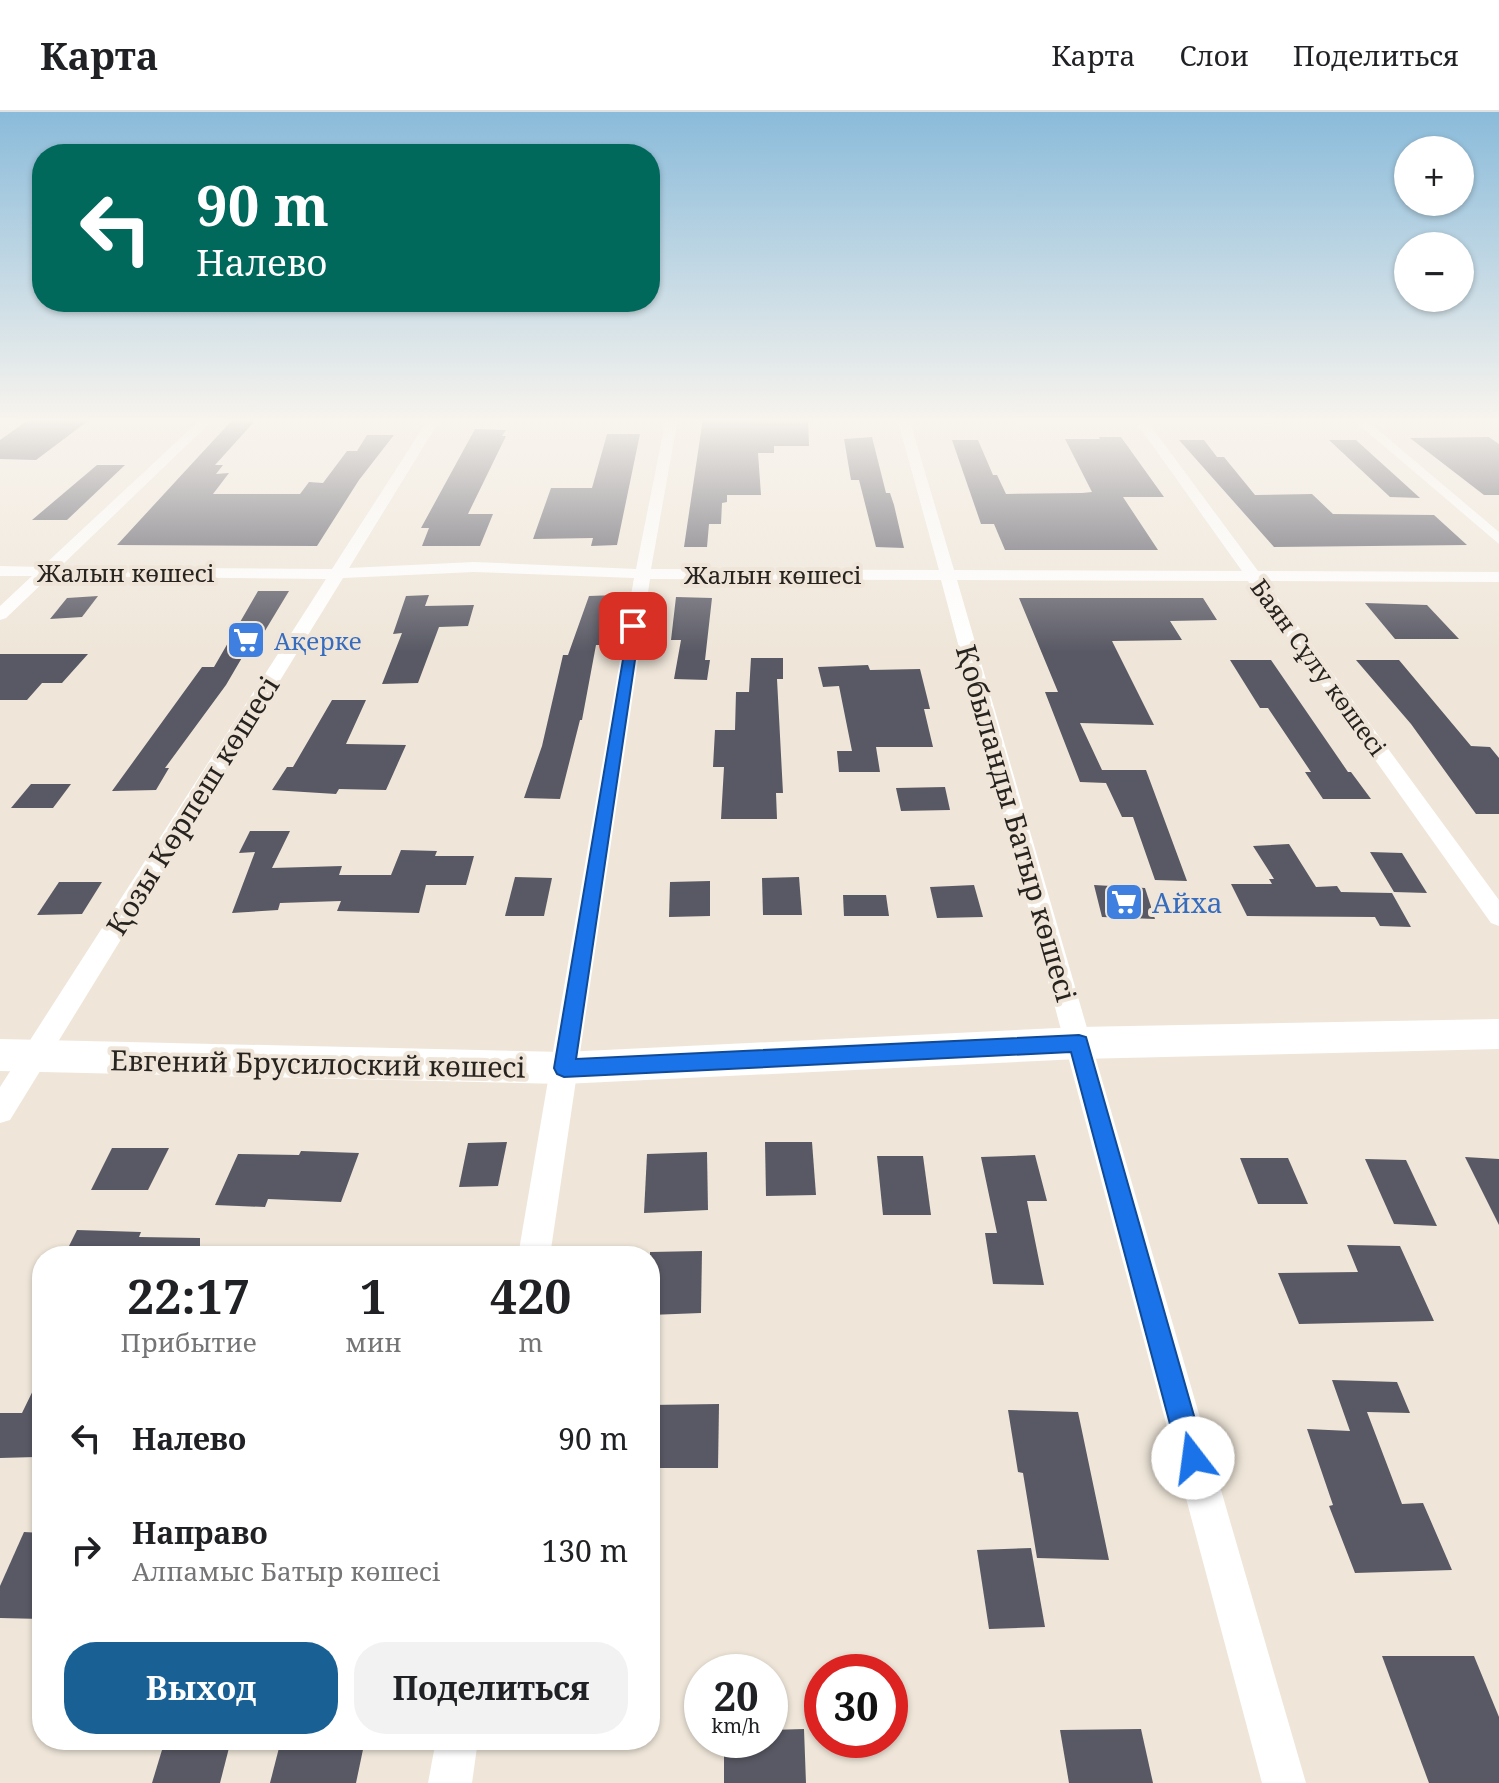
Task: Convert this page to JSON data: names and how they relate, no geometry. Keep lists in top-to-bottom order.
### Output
{
  "streets": {
    "main road": ["Евгений Брусилоский көшесі"],
    "street": [
      "Жалын көшесі",
      "Баян Сұлу көшесі",
      "Қозы Көрпеш көшесі",
      "Қобыланды Батыр көшесі"
    ]
  },
  "crossings": [
    ["Жалын көшесі", "Баян Сұлу көшесі"],
    ["Жалын көшесі", "Қозы Көрпеш көшесі"],
    ["Жалын көшесі", "Қобыланды Батыр көшесі"],
    ["Қозы Көрпеш көшесі", "Евгений Брусилоский көшесі"],
    ["Қобыланды Батыр көшесі", "Евгений Брусилоский көшесі"]
  ],
  "places": {
    "supermarket": ["Ақерке", "Айха"]
  },
  "page": {
    "header": "Карта",
    "nav": ["Карта", "Слои", "Поделиться"],
    "map_buttons": ["+", "−"],
    "turn": ["90 m", "Налево"],
    "eta": [
      "22:17",
      "Прибытие",
      "1",
      "мин",
      "420",
      "m"
    ],
    "list": [
      {
        "name": "Налево",
        "value": "90 m"
      },
      {
        "name": "Направо",
        "note": "Алпамыс Батыр көшесі",
        "value": "130 m"
      }
    ],
    "buttons": ["Выход", "Поделиться"],
    "speed": "20 km/h",
    "limit": "30"
  }
}
